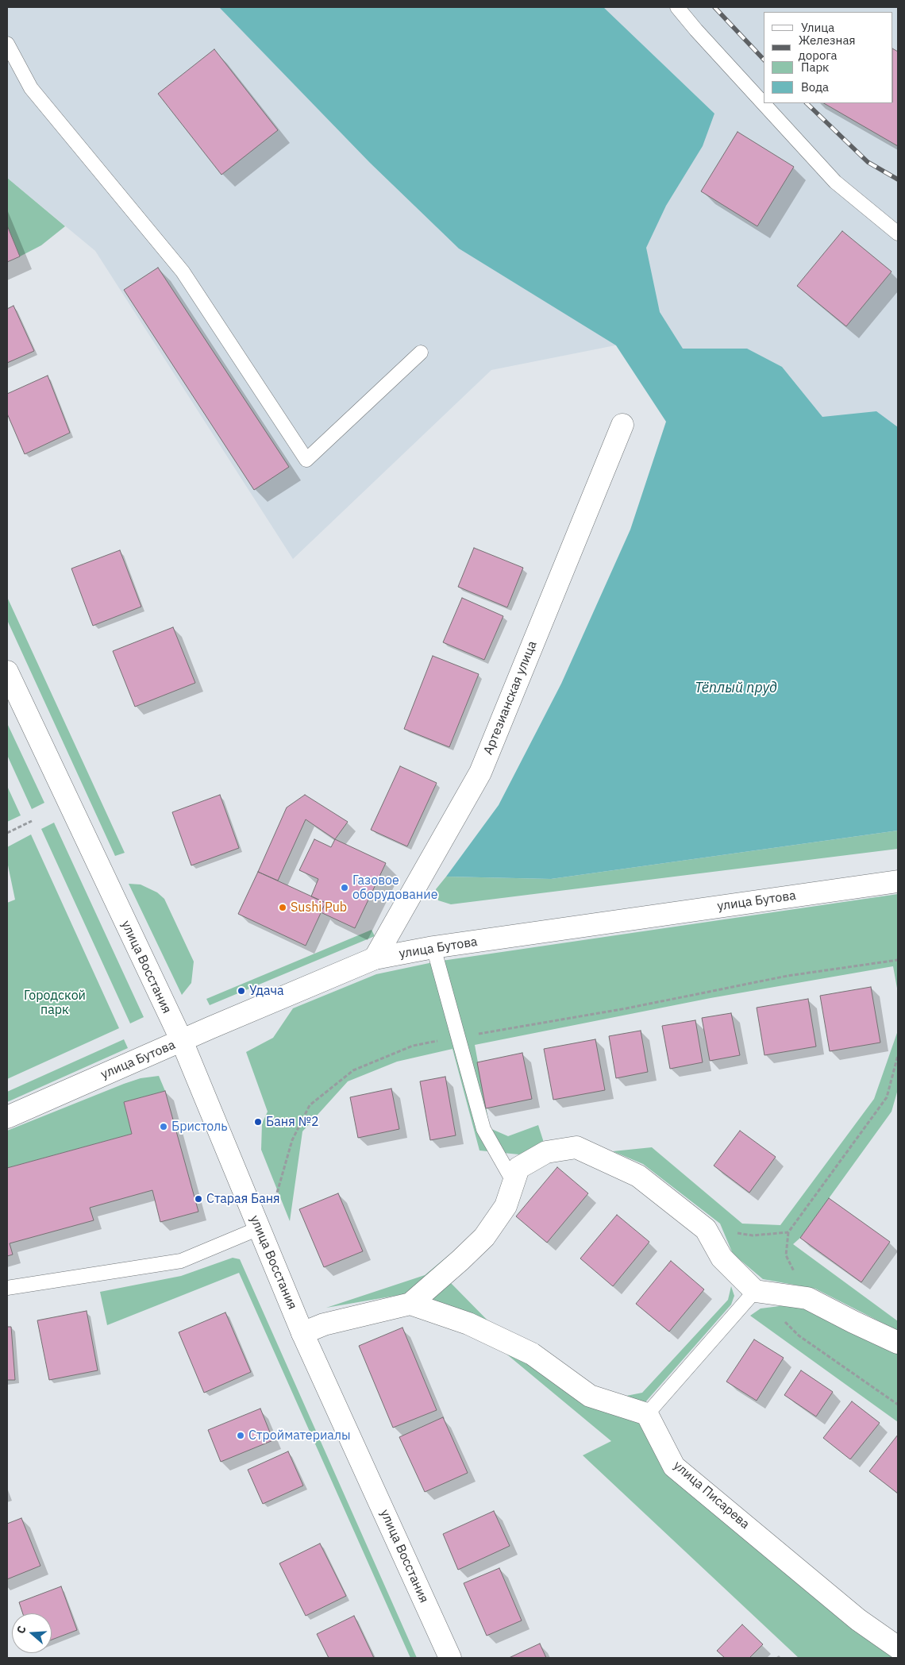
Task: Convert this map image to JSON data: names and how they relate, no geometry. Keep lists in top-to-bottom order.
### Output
{
  "streets": {
    "street": [
      "Артезианская улица",
      "улица Бутова",
      "улица Восстания",
      "улица Писарева"
    ]
  },
  "crossings": [
    ["Артезианская улица", "улица Бутова"],
    ["улица Бутова", "улица Восстания"]
  ],
  "water": ["Тёплый пруд"],
  "parks": ["Городской парк"],
  "places": [
    "Газовое оборудование",
    "Sushi Pub",
    "Удача",
    "Баня №2",
    "Бристоль",
    "Старая Баня",
    "Стройматериалы"
  ],
  "legend": [
    "Улица",
    "Железная дорога",
    "Парк",
    "Вода"
  ],
  "north": "left"
}
